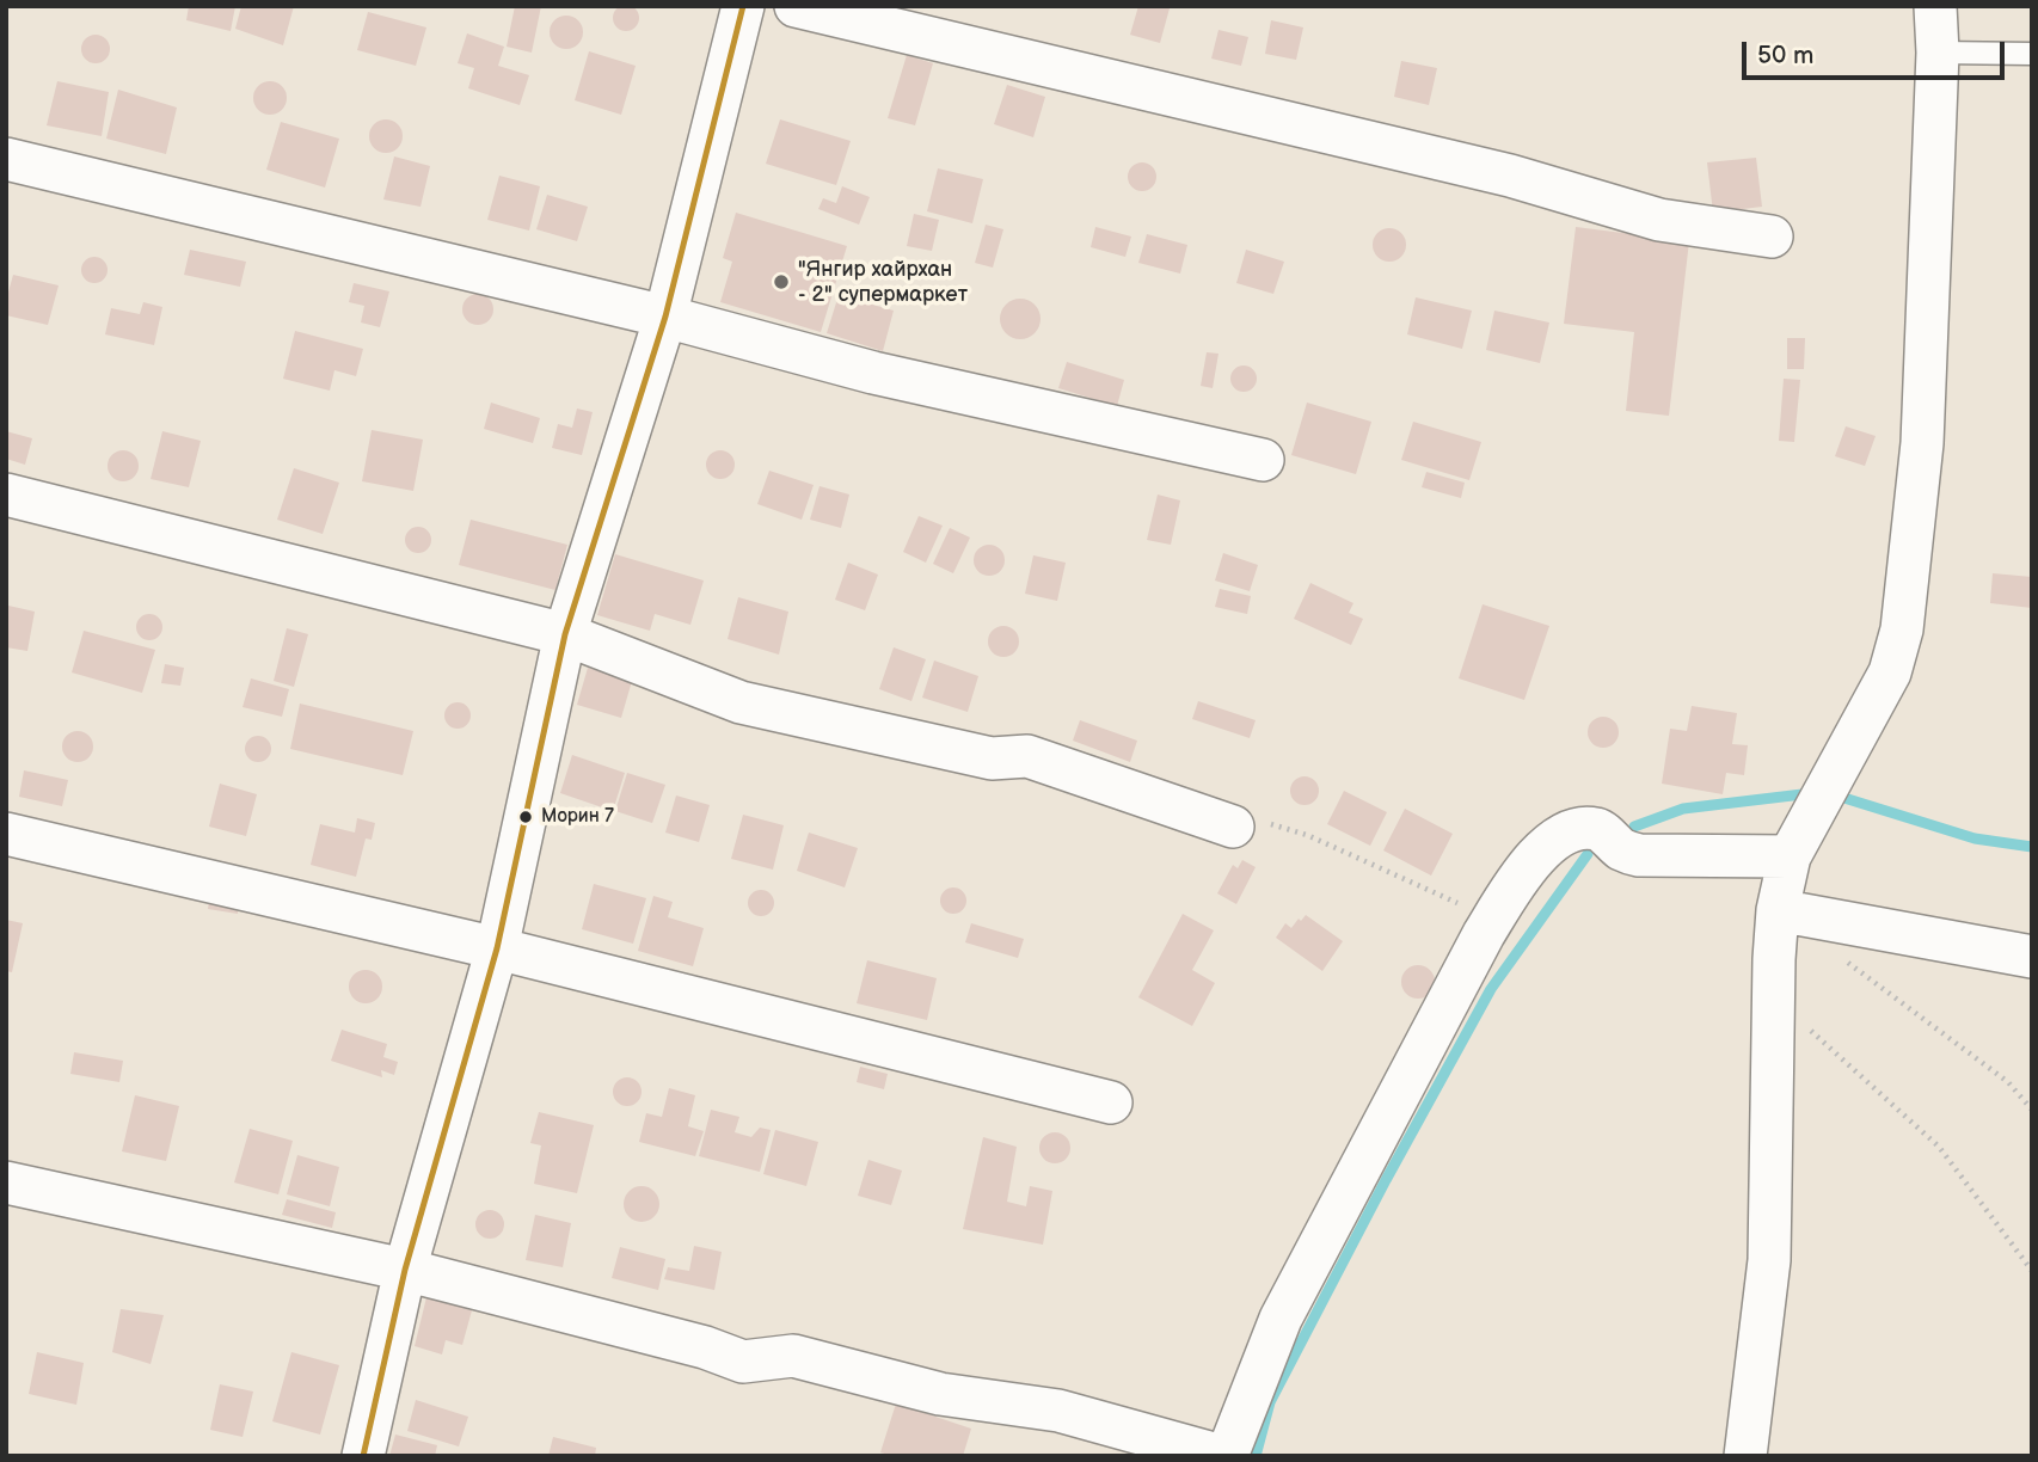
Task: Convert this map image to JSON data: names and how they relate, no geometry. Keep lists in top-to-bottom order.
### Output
{
  "places": ["\"Янгир хайрхан - 2\" супермаркет", "Морин 7"],
  "scale_bar": "50 m"
}
